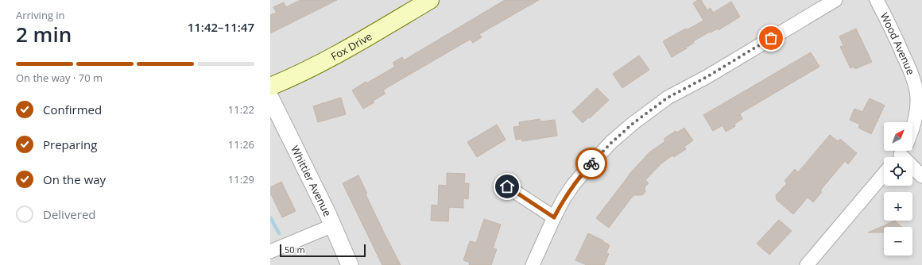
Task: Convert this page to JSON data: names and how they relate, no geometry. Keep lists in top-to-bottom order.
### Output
{
  "streets": {
    "main road": ["Fox Drive"],
    "street": ["Wood Avenue", "Whittier Avenue"]
  },
  "scale_bar": "50 m",
  "north": "top right",
  "page": {
    "heading": ["2 min", "Arriving in", "11:42–11:47"],
    "bar": "On the way · 70 m",
    "list": [
      ["Confirmed", "11:22"],
      ["Preparing", "11:26"],
      ["On the way", "11:29"],
      "Delivered"
    ],
    "map_buttons": ["+", "−"],
    "scale": "50 m"
  }
}
